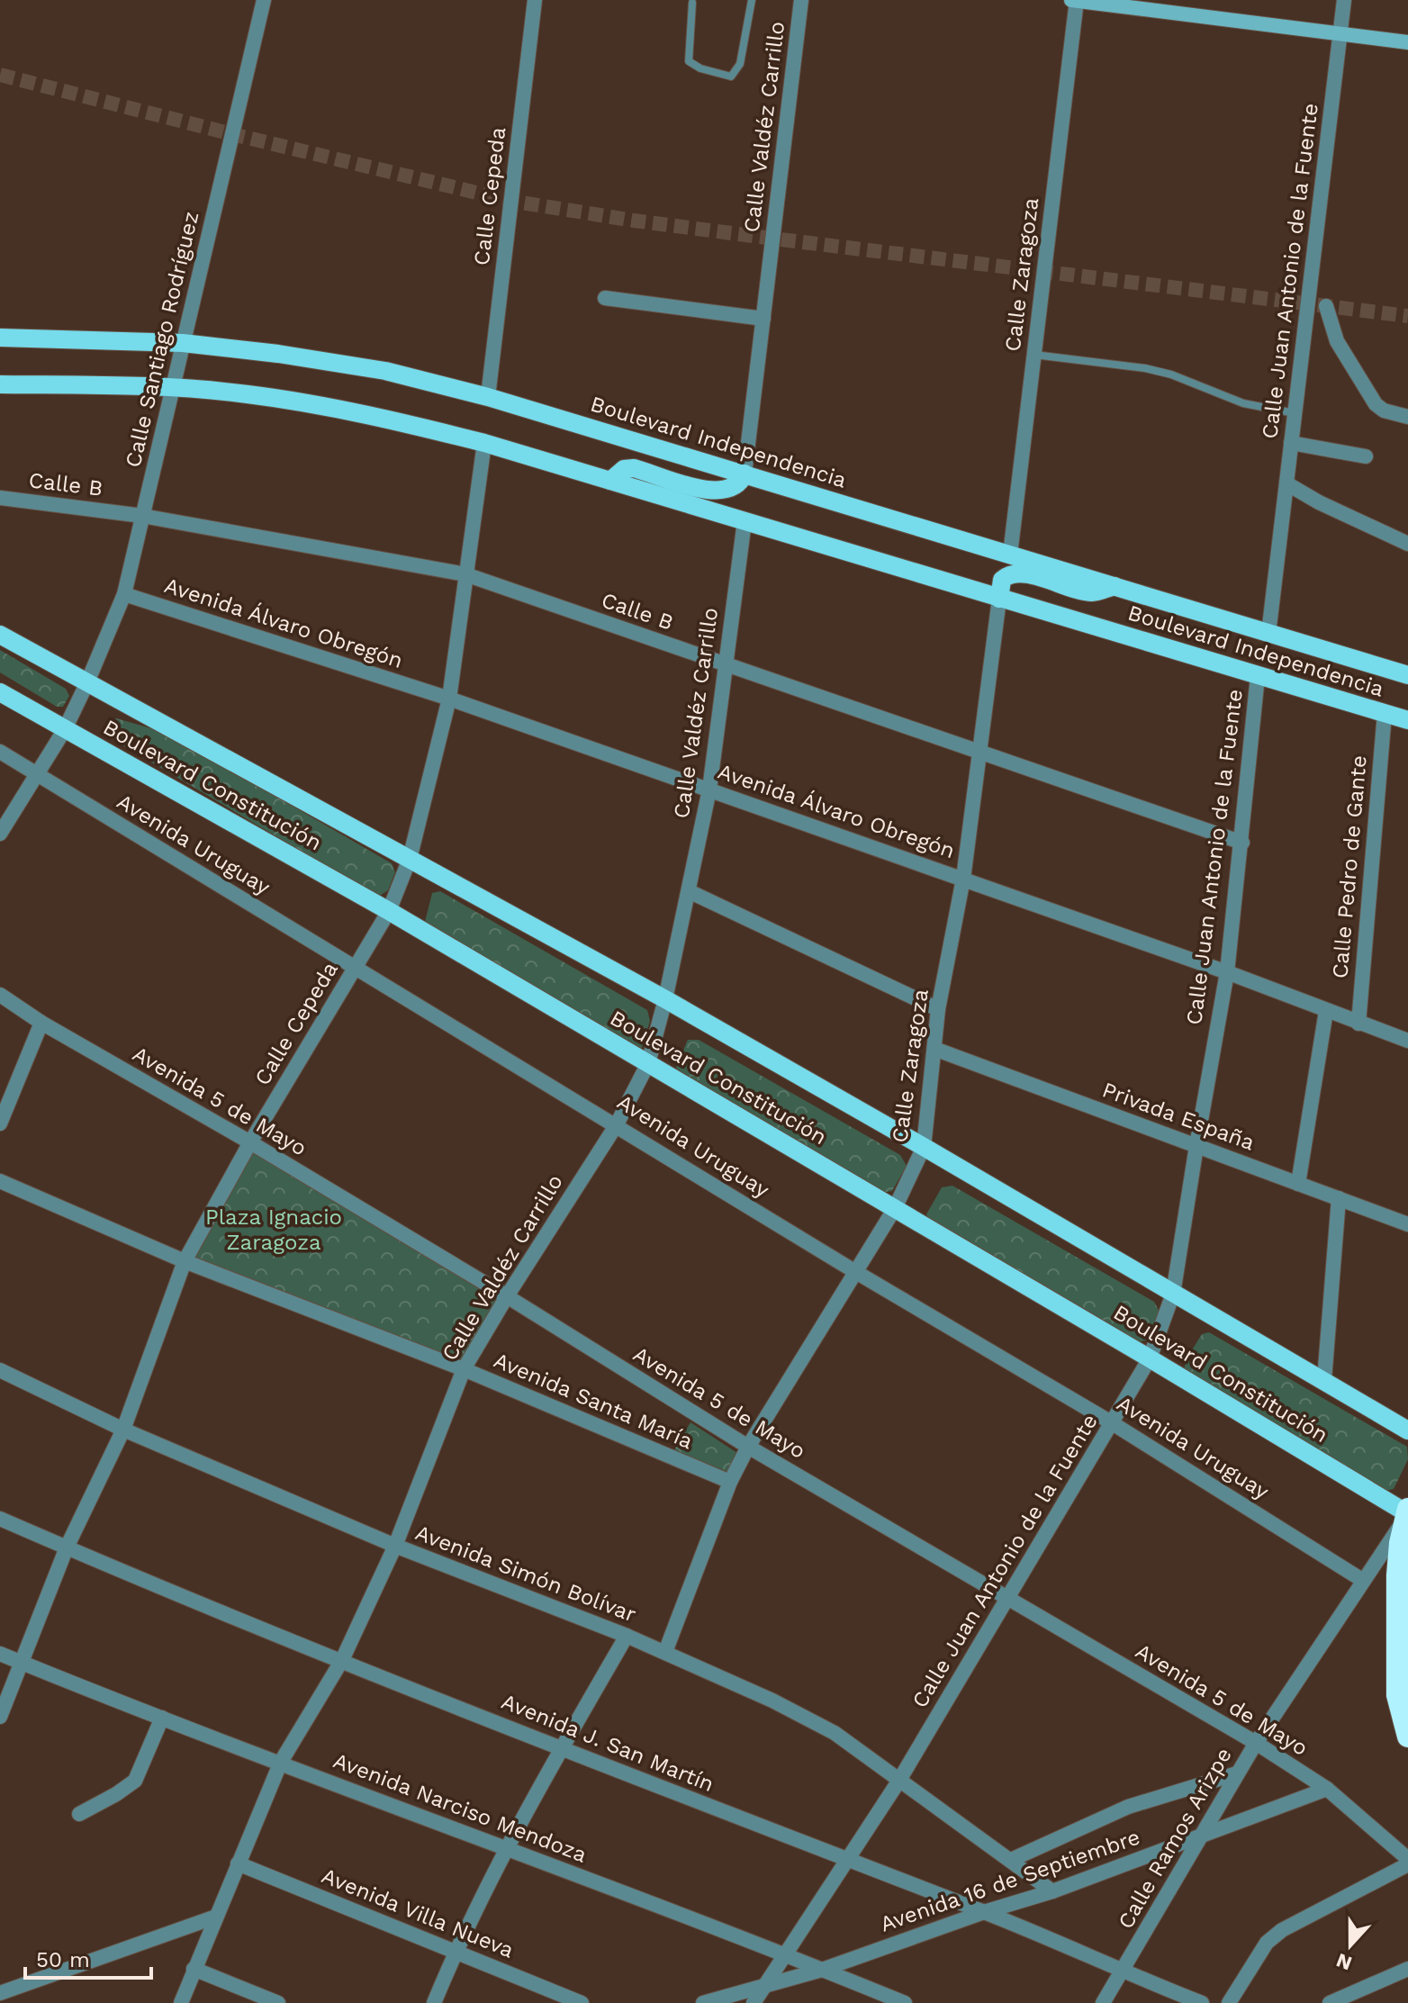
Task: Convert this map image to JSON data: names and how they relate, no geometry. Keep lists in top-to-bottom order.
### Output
{
  "streets": {
    "main road": ["Boulevard Independencia", "Boulevard Constitución"],
    "street": [
      "Calle Valdéz Carrillo",
      "Calle Cepeda",
      "Calle Juan Antonio de la Fuente",
      "Calle Zaragoza",
      "Calle Santiago Rodríguez",
      "Calle B",
      "Avenida Álvaro Obregón",
      "Avenida Uruguay",
      "Calle Pedro de Gante",
      "Avenida 5 de Mayo",
      "Privada España",
      "Avenida Santa María",
      "Avenida Simón Bolívar",
      "Avenida J. San Martín",
      "Avenida Narciso Mendoza",
      "Calle Ramos Arizpe",
      "Avenida 16 de Septiembre",
      "Avenida Villa Nueva"
    ]
  },
  "crossings": [
    ["Calle Valdéz Carrillo", "Boulevard Independencia"],
    ["Calle Valdéz Carrillo", "Calle B"],
    ["Calle Valdéz Carrillo", "Avenida Álvaro Obregón"],
    ["Calle Valdéz Carrillo", "Boulevard Constitución"],
    ["Calle Valdéz Carrillo", "Avenida Uruguay"],
    ["Calle Valdéz Carrillo", "Avenida 5 de Mayo"],
    ["Calle Valdéz Carrillo", "Avenida Santa María"],
    ["Calle Valdéz Carrillo", "Avenida Simón Bolívar"],
    ["Calle Valdéz Carrillo", "Avenida J. San Martín"],
    ["Calle Valdéz Carrillo", "Avenida Narciso Mendoza"],
    ["Calle Valdéz Carrillo", "Avenida Villa Nueva"],
    ["Calle Cepeda", "Boulevard Independencia"],
    ["Calle Cepeda", "Calle B"],
    ["Calle Cepeda", "Avenida Álvaro Obregón"],
    ["Calle Cepeda", "Boulevard Constitución"],
    ["Calle Cepeda", "Avenida Uruguay"],
    ["Calle Cepeda", "Avenida 5 de Mayo"],
    ["Calle Cepeda", "Avenida Santa María"],
    ["Calle Cepeda", "Avenida Simón Bolívar"],
    ["Calle Cepeda", "Avenida J. San Martín"],
    ["Calle Cepeda", "Avenida Narciso Mendoza"],
    ["Calle Juan Antonio de la Fuente", "Boulevard Independencia"],
    ["Calle Juan Antonio de la Fuente", "Calle B"],
    ["Calle Juan Antonio de la Fuente", "Avenida Álvaro Obregón"],
    ["Calle Juan Antonio de la Fuente", "Boulevard Constitución"],
    ["Calle Juan Antonio de la Fuente", "Avenida Uruguay"],
    ["Calle Juan Antonio de la Fuente", "Avenida 5 de Mayo"],
    ["Calle Juan Antonio de la Fuente", "Privada España"],
    ["Calle Juan Antonio de la Fuente", "Avenida Simón Bolívar"],
    ["Calle Juan Antonio de la Fuente", "Avenida J. San Martín"],
    ["Calle Juan Antonio de la Fuente", "Avenida Narciso Mendoza"],
    ["Calle Juan Antonio de la Fuente", "Avenida 16 de Septiembre"],
    ["Calle Zaragoza", "Boulevard Independencia"],
    ["Calle Zaragoza", "Calle B"],
    ["Calle Zaragoza", "Avenida Álvaro Obregón"],
    ["Calle Zaragoza", "Boulevard Constitución"],
    ["Calle Zaragoza", "Avenida Uruguay"],
    ["Calle Zaragoza", "Avenida 5 de Mayo"],
    ["Calle Zaragoza", "Privada España"],
    ["Calle Zaragoza", "Avenida Santa María"],
    ["Calle Zaragoza", "Avenida Simón Bolívar"],
    ["Calle Santiago Rodríguez", "Boulevard Independencia"],
    ["Calle Santiago Rodríguez", "Calle B"],
    ["Calle Santiago Rodríguez", "Avenida Álvaro Obregón"],
    ["Calle Santiago Rodríguez", "Boulevard Constitución"],
    ["Calle Santiago Rodríguez", "Avenida Uruguay"],
    ["Boulevard Independencia", "Calle Pedro de Gante"],
    ["Avenida Álvaro Obregón", "Calle Pedro de Gante"],
    ["Boulevard Constitución", "Calle Ramos Arizpe"],
    ["Avenida Uruguay", "Calle Ramos Arizpe"],
    ["Avenida 5 de Mayo", "Calle Ramos Arizpe"],
    ["Avenida 5 de Mayo", "Avenida 16 de Septiembre"],
    ["Avenida Simón Bolívar", "Avenida 16 de Septiembre"],
    ["Avenida J. San Martín", "Calle Ramos Arizpe"],
    ["Avenida J. San Martín", "Avenida 16 de Septiembre"],
    ["Avenida Narciso Mendoza", "Avenida 16 de Septiembre"],
    ["Calle Ramos Arizpe", "Avenida 16 de Septiembre"]
  ],
  "parks": ["Plaza Ignacio Zaragoza"],
  "scale_bar": "50 m",
  "north": "bottom"
}
